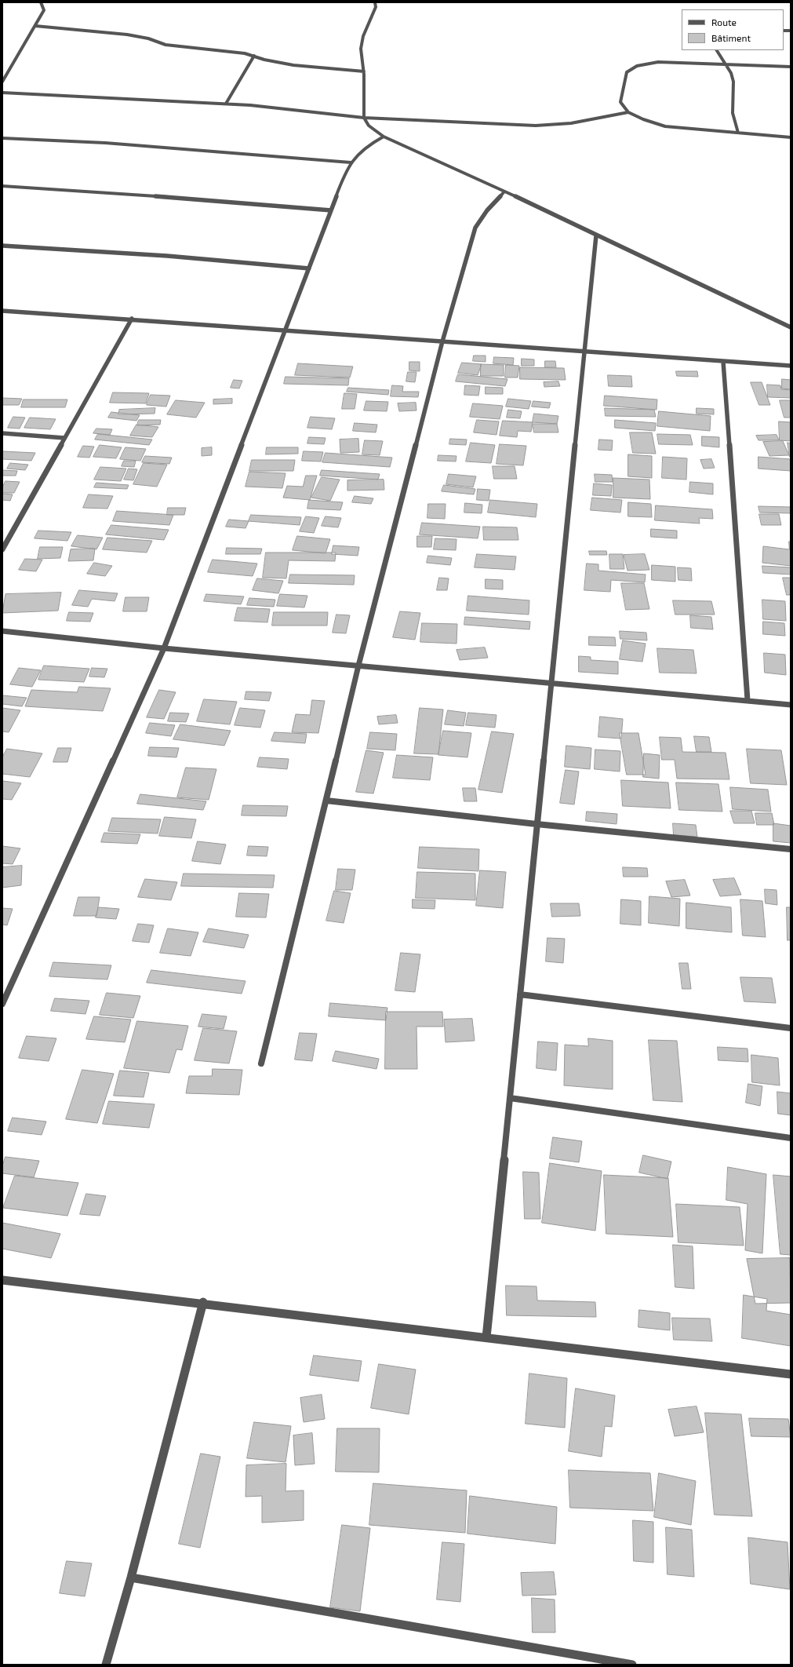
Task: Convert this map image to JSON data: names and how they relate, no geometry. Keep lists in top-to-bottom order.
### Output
{
  "legend": ["Route", "Bâtiment"]
}
